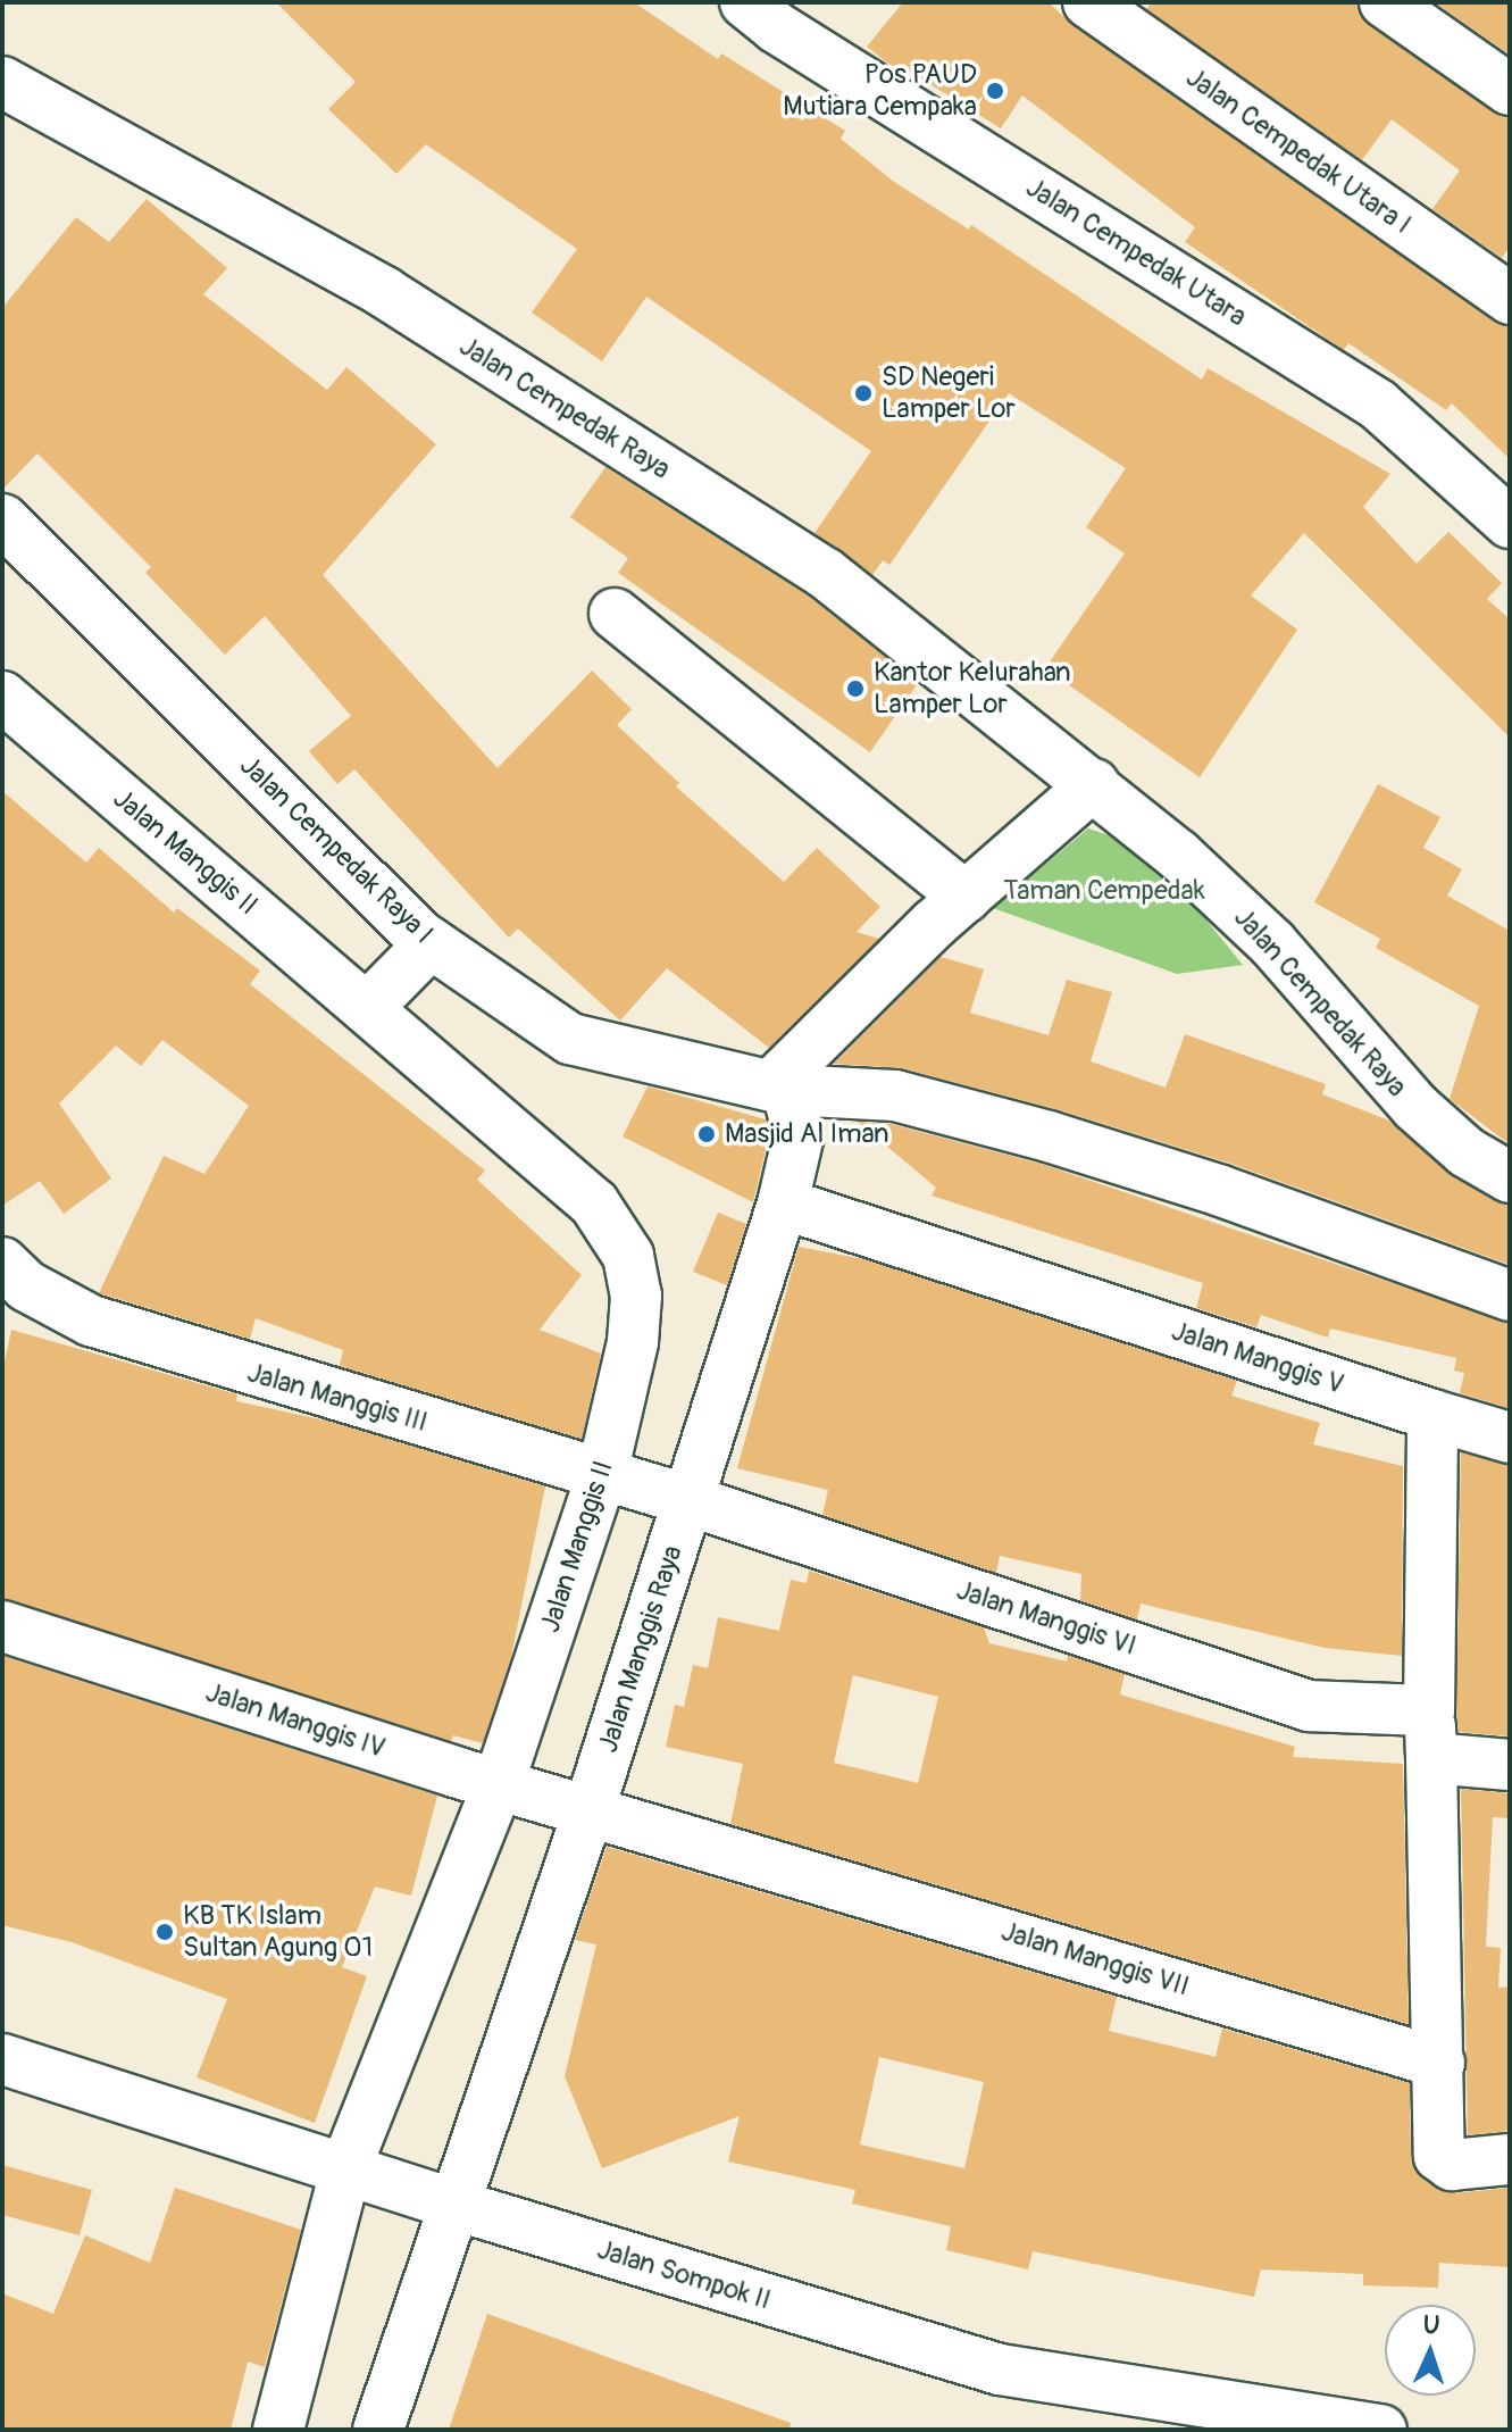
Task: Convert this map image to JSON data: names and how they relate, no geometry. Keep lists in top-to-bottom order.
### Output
{
  "streets": {
    "street": [
      "Jalan Cempedak Utara I",
      "Jalan Cempedak Utara",
      "Jalan Cempedak Raya",
      "Jalan Cempedak Raya I",
      "Jalan Manggis II",
      "Jalan Manggis V",
      "Jalan Manggis III",
      "Jalan Manggis VI",
      "Jalan Manggis Raya",
      "Jalan Manggis IV",
      "Jalan Manggis VII",
      "Jalan Sompok II"
    ]
  },
  "crossings": [
    ["Jalan Cempedak Raya I", "Jalan Manggis Raya"],
    ["Jalan Manggis II", "Jalan Manggis III"],
    ["Jalan Manggis II", "Jalan Manggis IV"],
    ["Jalan Manggis II", "Jalan Sompok II"],
    ["Jalan Manggis V", "Jalan Manggis Raya"],
    ["Jalan Manggis III", "Jalan Manggis VI"],
    ["Jalan Manggis III", "Jalan Manggis Raya"],
    ["Jalan Manggis VI", "Jalan Manggis Raya"],
    ["Jalan Manggis Raya", "Jalan Manggis IV"],
    ["Jalan Manggis Raya", "Jalan Manggis VII"],
    ["Jalan Manggis Raya", "Jalan Sompok II"],
    ["Jalan Manggis IV", "Jalan Manggis VII"]
  ],
  "parks": ["Taman Cempedak"],
  "places": [
    "Pos PAUD Mutiara Cempaka",
    "SD Negeri Lamper Lor",
    "Kantor Kelurahan Lamper Lor",
    "Masjid Al Iman",
    "KB TK Islam Sultan Agung 01"
  ],
  "north": "top"
}
